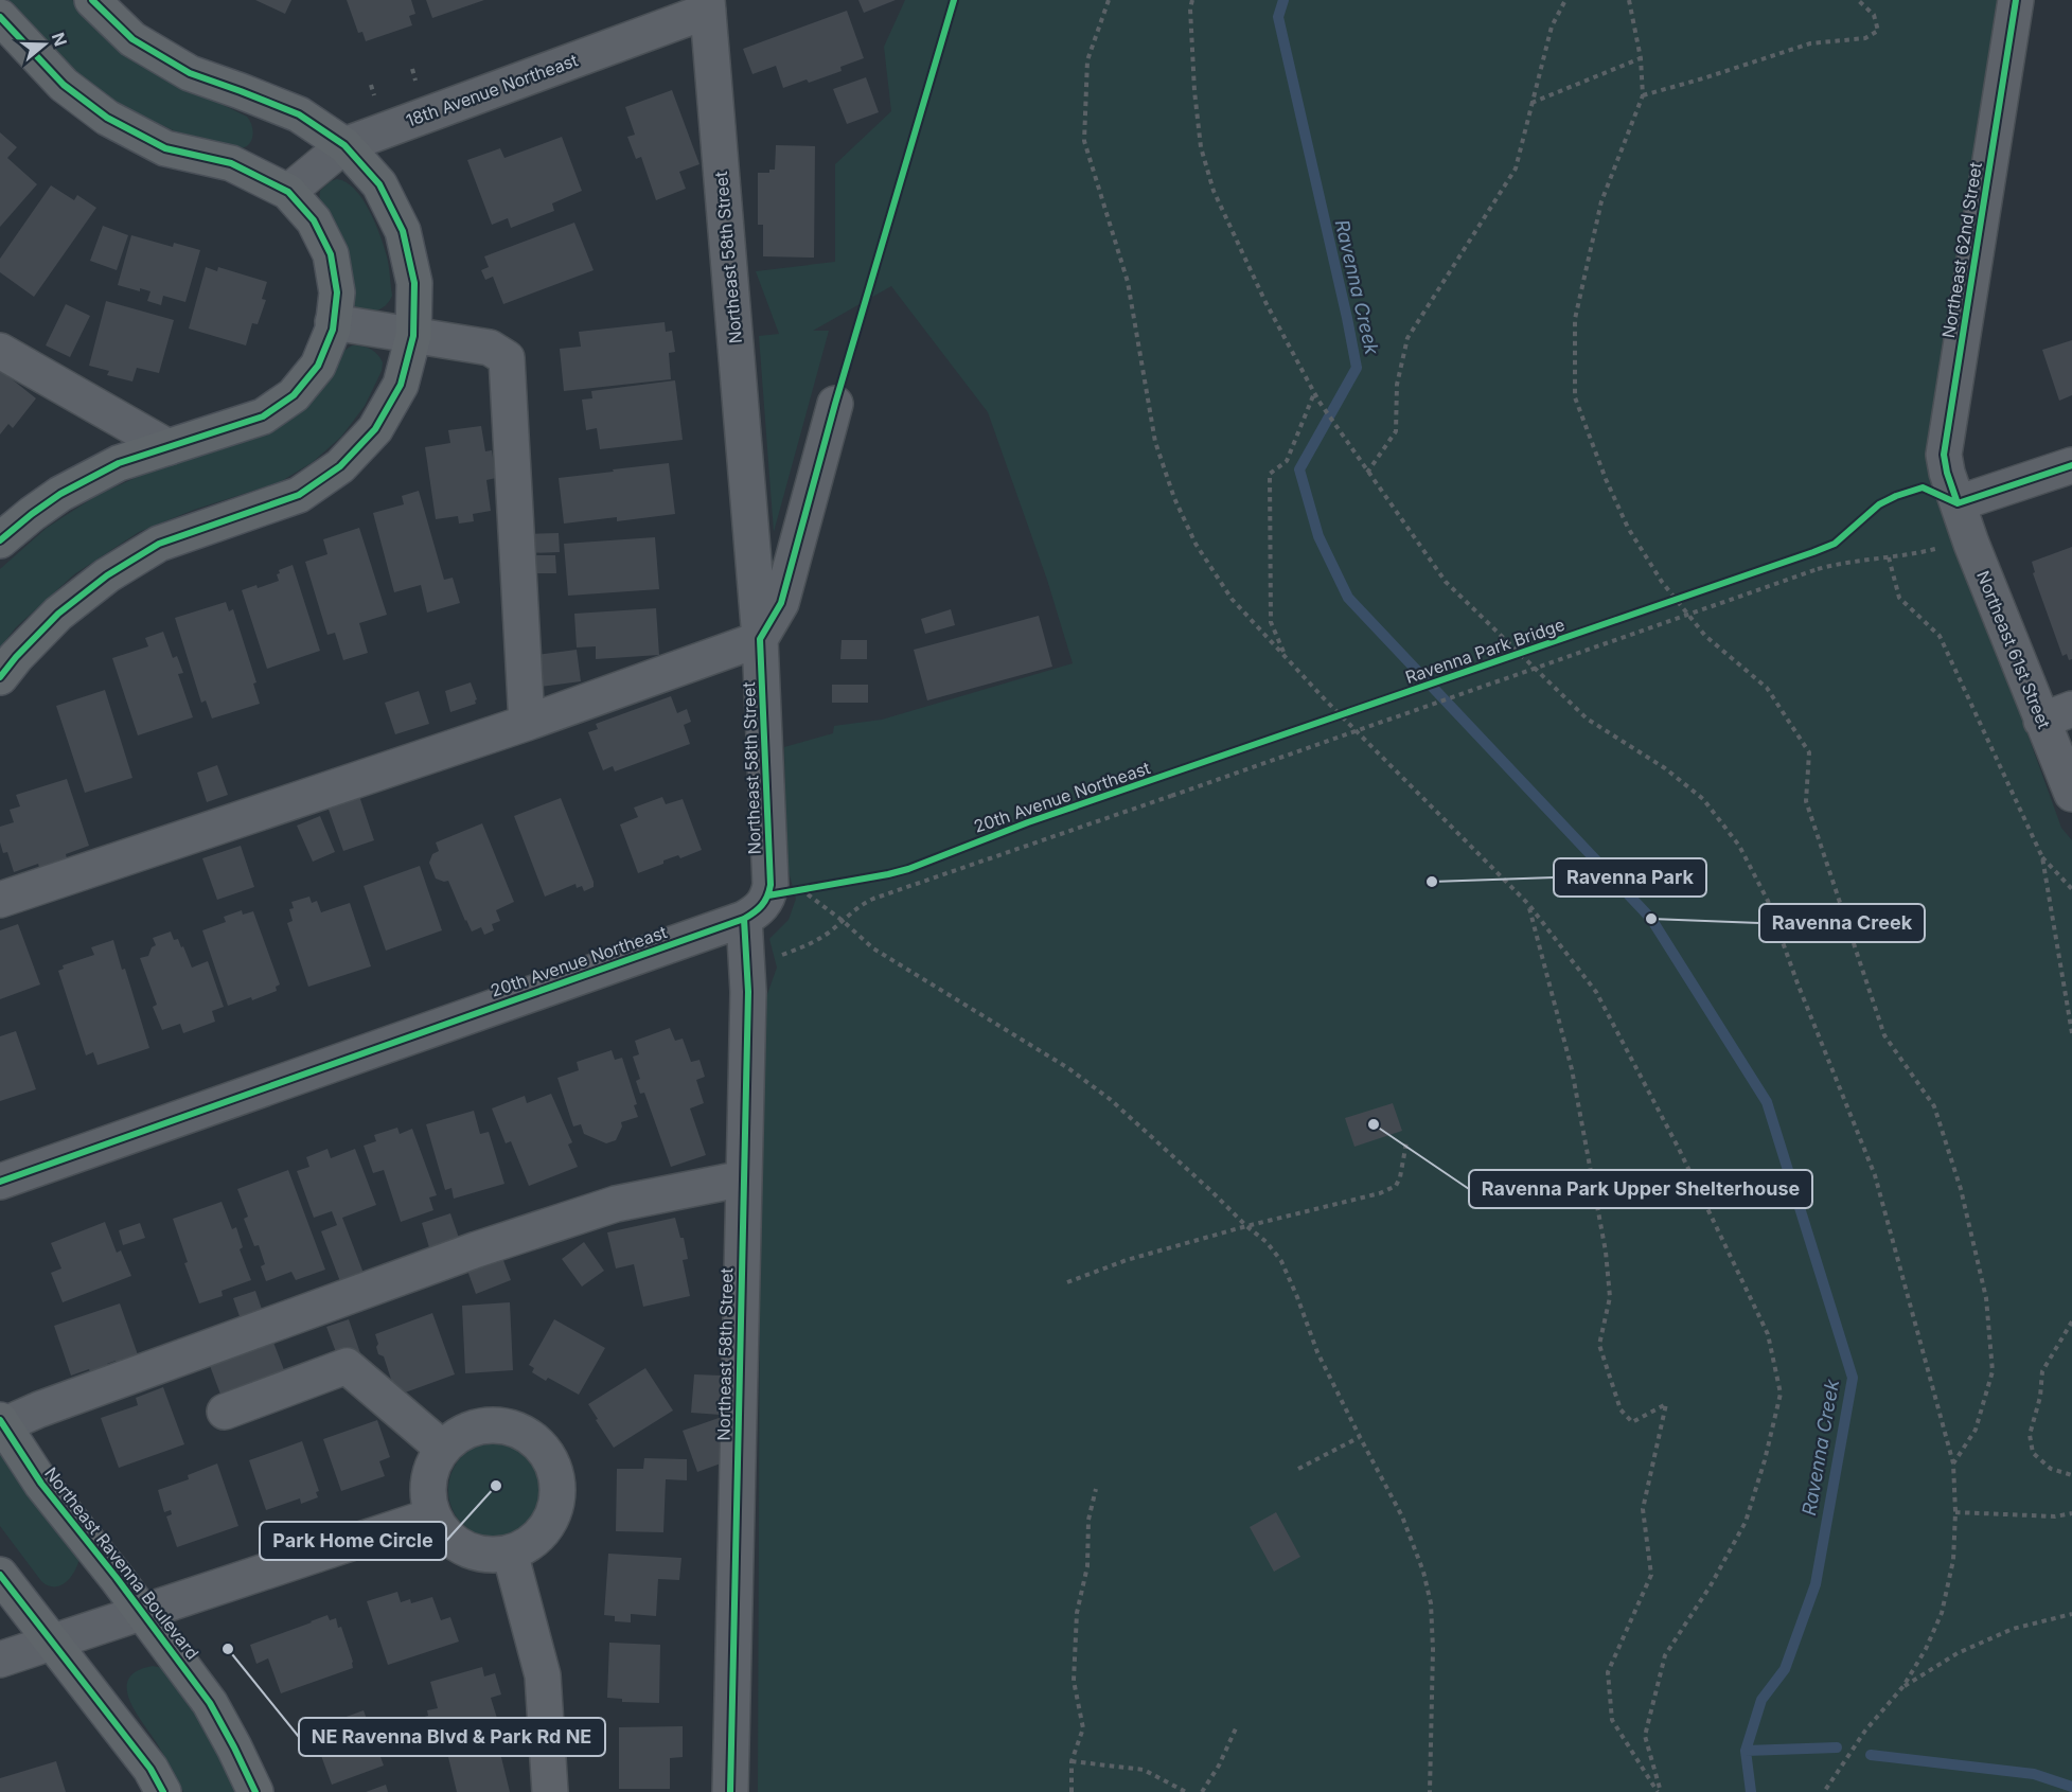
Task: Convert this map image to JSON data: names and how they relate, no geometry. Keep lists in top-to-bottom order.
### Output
{
  "streets": {
    "main road": ["Northeast Ravenna Boulevard"],
    "street": [
      "18th Avenue Northeast",
      "Northeast 62nd Street",
      "Northeast 58th Street",
      "Northeast 61st Street",
      "20th Avenue Northeast"
    ],
    "cycle path": ["Ravenna Park Bridge"]
  },
  "crossings": [
    ["18th Avenue Northeast", "Northeast 58th Street"],
    ["Northeast 62nd Street", "Northeast 61st Street"],
    ["Northeast 58th Street", "20th Avenue Northeast"]
  ],
  "water": ["Ravenna Creek"],
  "places": [
    "Ravenna Park",
    "Ravenna Creek",
    "Ravenna Park Upper Shelterhouse",
    "Park Home Circle",
    "NE Ravenna Blvd & Park Rd NE"
  ],
  "north": "right"
}
